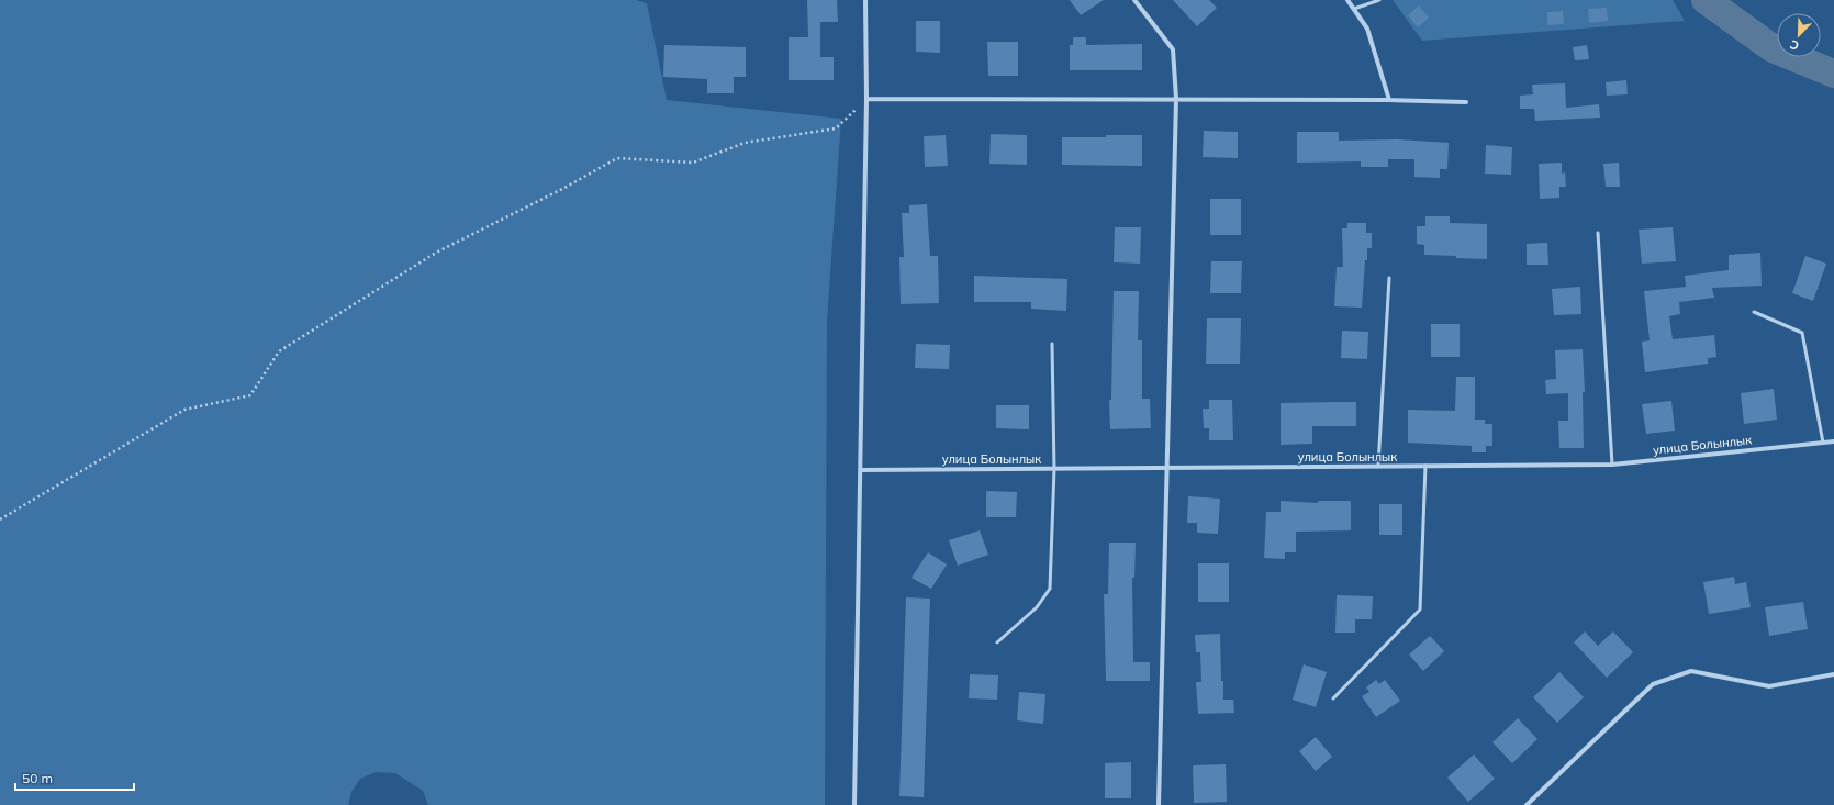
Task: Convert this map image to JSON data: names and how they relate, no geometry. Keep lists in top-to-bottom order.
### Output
{
  "streets": {
    "street": ["улица Болынлык"]
  },
  "scale_bar": "50 m",
  "north": "bottom left"
}
